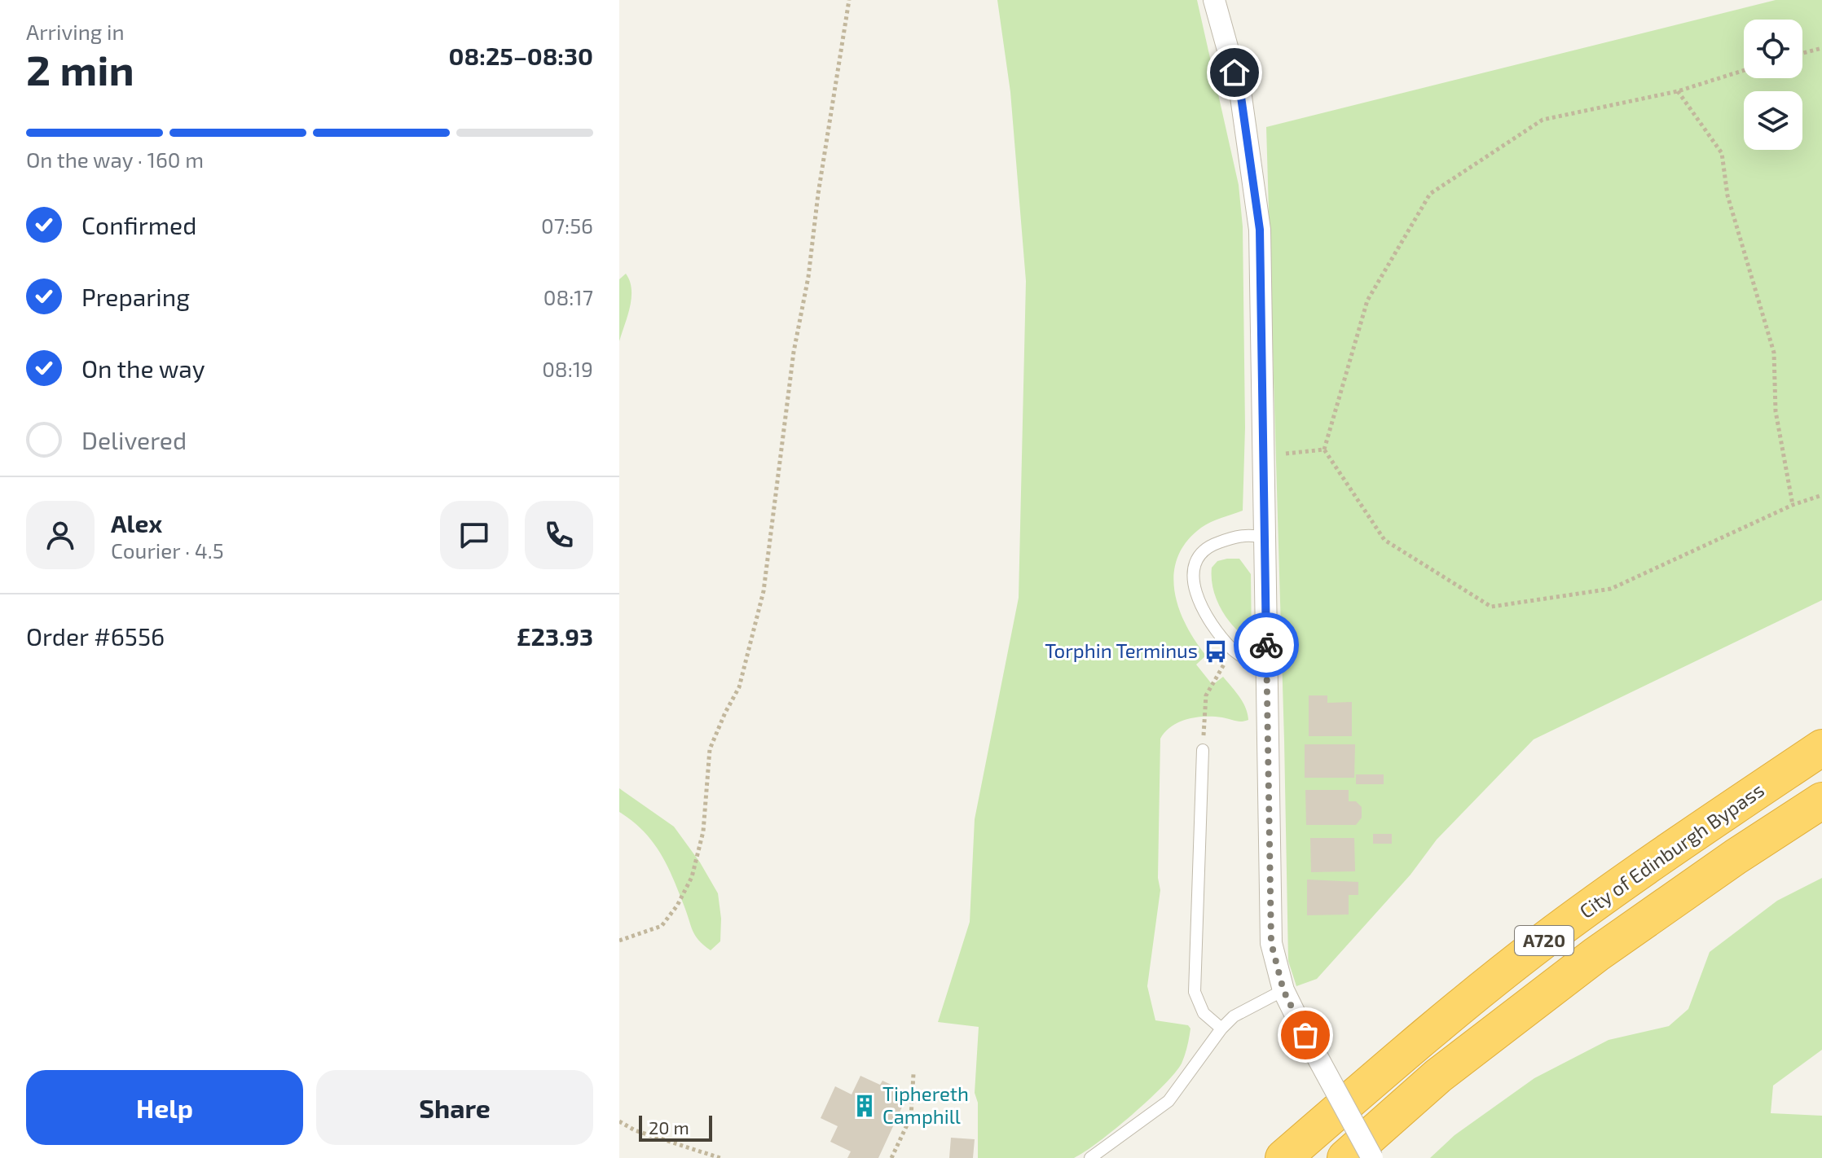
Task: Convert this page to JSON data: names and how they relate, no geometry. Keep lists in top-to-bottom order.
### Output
{
  "streets": {
    "highway": ["City of Edinburgh Bypass", "A720"]
  },
  "places": {
    "bus stop": ["Torphin Terminus"],
    "building": ["Tiphereth Camphill"]
  },
  "scale_bar": "20 m",
  "page": {
    "heading": ["2 min", "Arriving in", "08:25–08:30"],
    "panel": [
      "Alex",
      "Courier · 4.5",
      "Order #6556",
      "£23.93"
    ],
    "bar": "On the way · 160 m",
    "list": [
      ["Confirmed", "07:56"],
      ["Preparing", "08:17"],
      ["On the way", "08:19"],
      "Delivered"
    ],
    "buttons": ["Help", "Share"],
    "scale": "20 m"
  }
}
